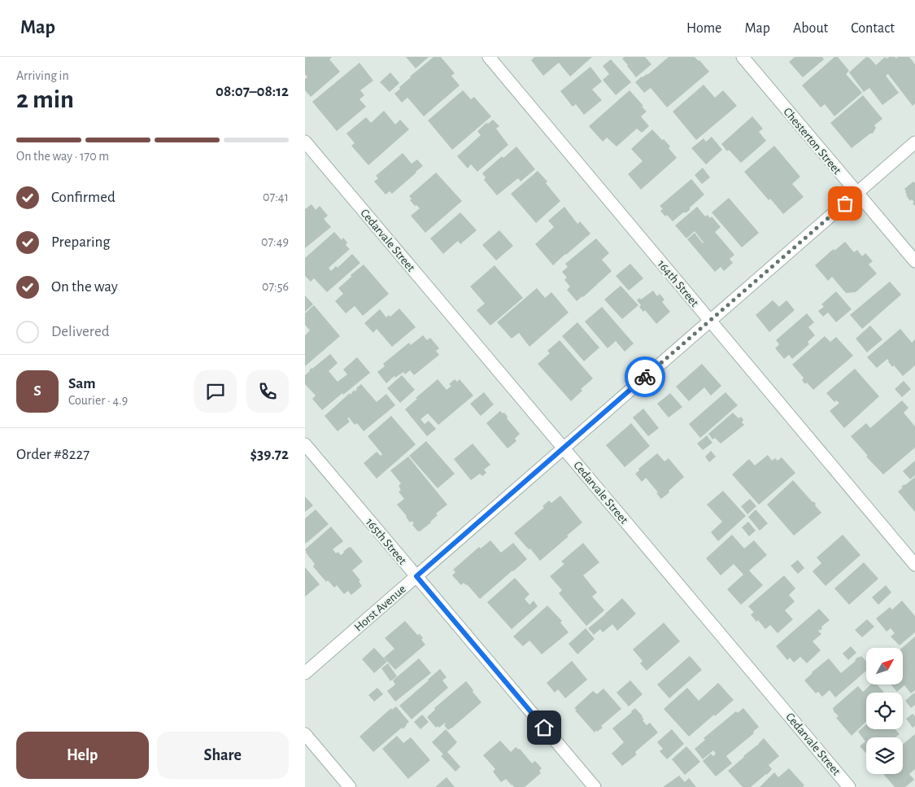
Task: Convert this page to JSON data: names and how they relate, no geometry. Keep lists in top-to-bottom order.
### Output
{
  "streets": {
    "street": [
      "Chesterton Street",
      "Cedarvale Street",
      "164th Street",
      "165th Street",
      "Horst Avenue"
    ]
  },
  "crossings": [
    ["Chesterton Street", "Horst Avenue"],
    ["Cedarvale Street", "Horst Avenue"],
    ["164th Street", "Horst Avenue"],
    ["165th Street", "Horst Avenue"]
  ],
  "north": "top right",
  "page": {
    "header": "Map",
    "nav": [
      "Home",
      "Map",
      "About",
      "Contact"
    ],
    "heading": ["2 min", "Arriving in", "08:07–08:12"],
    "panel": [
      "Sam",
      "Courier · 4.9",
      "Order #8227",
      "$39.72"
    ],
    "bar": "On the way · 170 m",
    "list": [
      ["Confirmed", "07:41"],
      ["Preparing", "07:49"],
      ["On the way", "07:56"],
      "Delivered"
    ],
    "round": "S",
    "buttons": ["Help", "Share"]
  }
}
